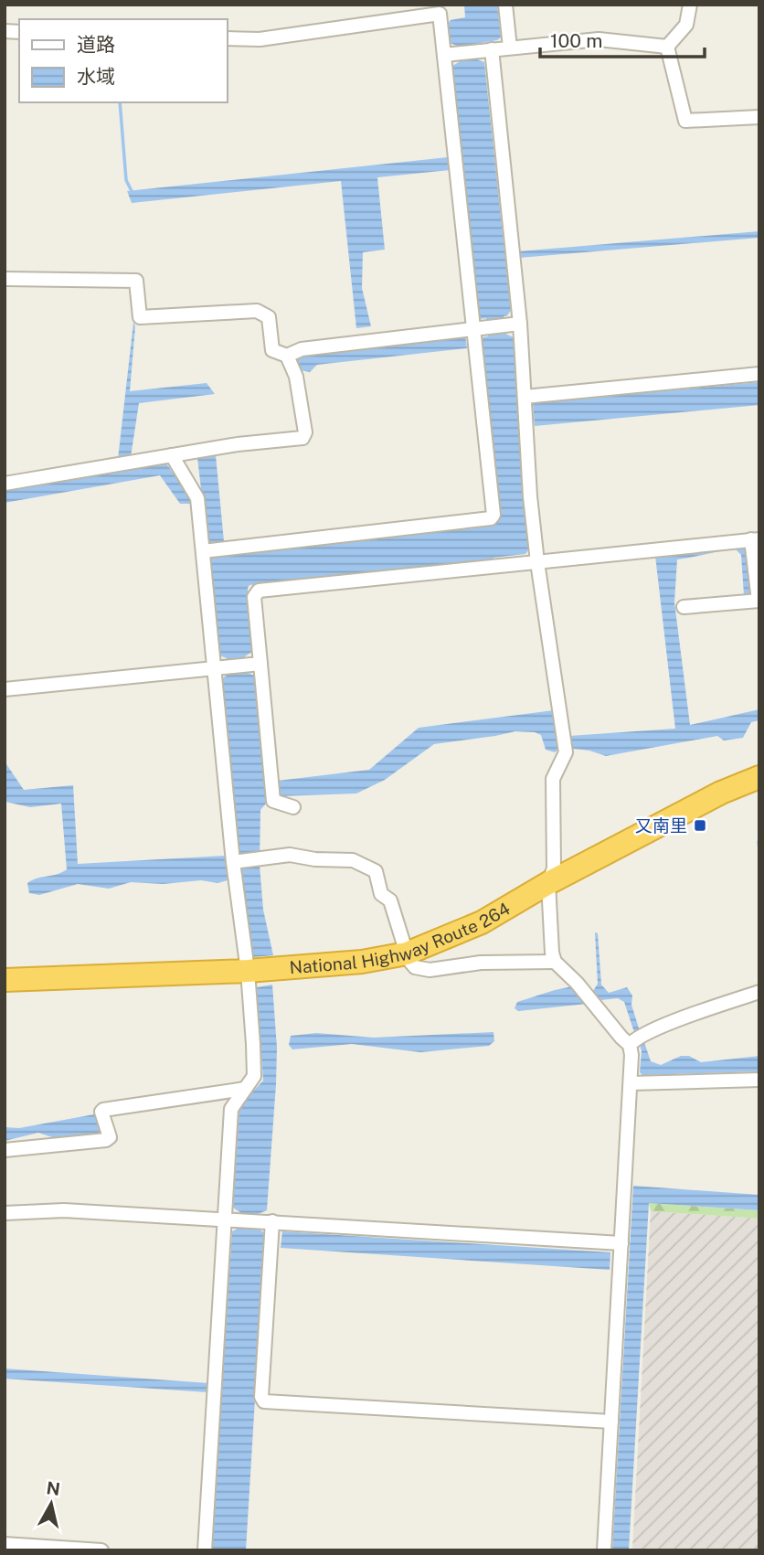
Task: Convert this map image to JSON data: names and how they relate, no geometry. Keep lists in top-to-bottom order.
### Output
{
  "streets": {
    "highway": ["National Highway Route 264"]
  },
  "places": {
    "transit": ["又南里"]
  },
  "legend": ["道路", "水域"],
  "scale_bar": "100 m",
  "north": "top"
}
